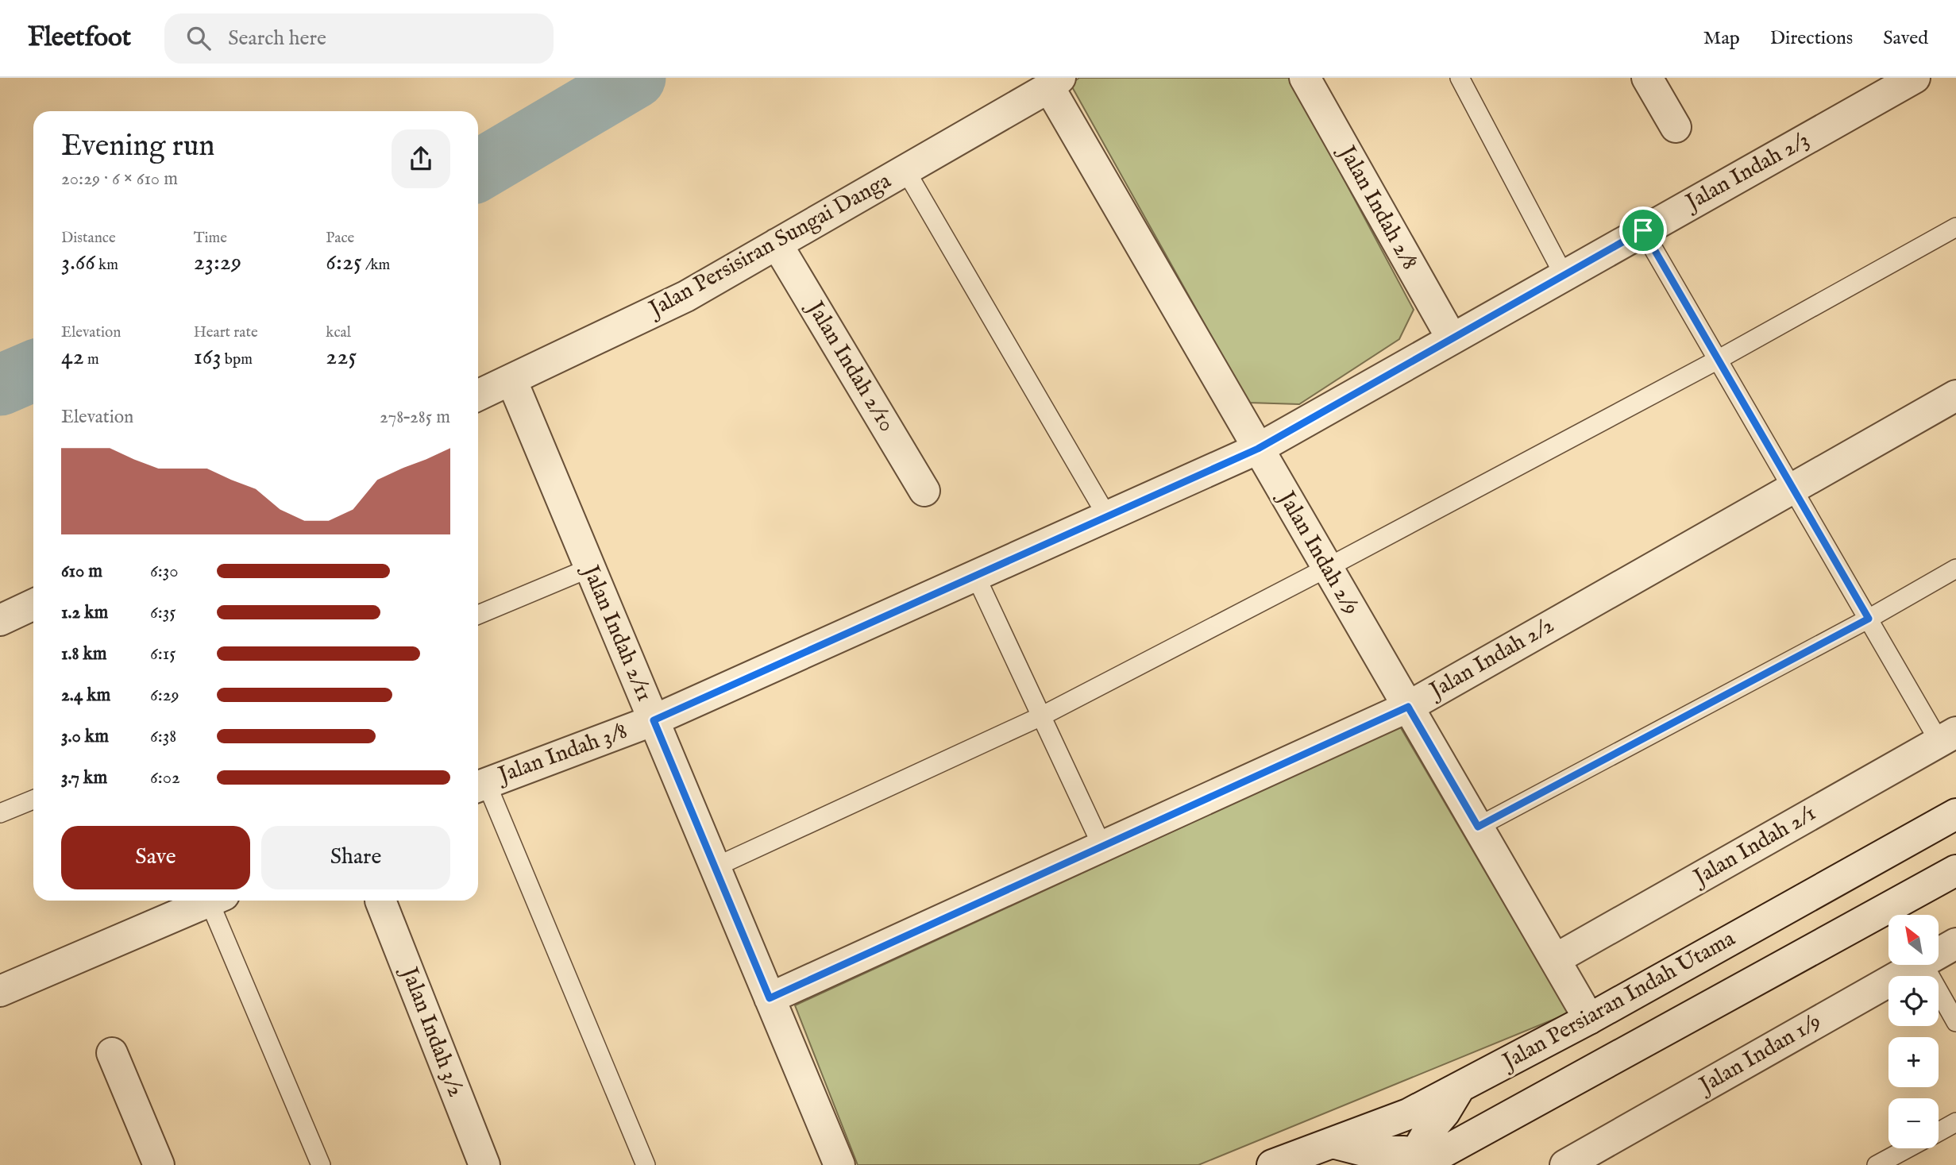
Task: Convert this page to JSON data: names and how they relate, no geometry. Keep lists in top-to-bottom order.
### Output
{
  "streets": {
    "street": [
      "Jalan Indah 2/3",
      "Jalan Indah 2/8",
      "Jalan Persisiran Sungai Danga",
      "Jalan Indah 2/10",
      "Jalan Indah 2/9",
      "Jalan Indah 2/11",
      "Jalan Indah 2/2",
      "Jalan Indah 3/8",
      "Jalan Indah 2/1",
      "Jalan Persiaran Indah Utama",
      "Jalan Indah 3/2",
      "Jalan Indan 1/9"
    ]
  },
  "crossings": [
    ["Jalan Indah 2/3", "Jalan Indah 2/8"],
    ["Jalan Indah 2/3", "Jalan Indah 2/9"],
    ["Jalan Indah 2/3", "Jalan Indah 2/11"],
    ["Jalan Indah 2/3", "Jalan Indah 3/8"],
    ["Jalan Persisiran Sungai Danga", "Jalan Indah 2/10"],
    ["Jalan Persisiran Sungai Danga", "Jalan Indah 2/9"],
    ["Jalan Persisiran Sungai Danga", "Jalan Indah 2/11"],
    ["Jalan Indah 2/9", "Jalan Indah 2/2"],
    ["Jalan Indah 2/9", "Jalan Indah 2/1"],
    ["Jalan Indah 2/9", "Jalan Persiaran Indah Utama"],
    ["Jalan Indah 2/11", "Jalan Indah 2/2"],
    ["Jalan Indah 2/11", "Jalan Indah 3/8"]
  ],
  "north": "top left",
  "page": {
    "header": "Fleetfoot",
    "search": "Search here",
    "nav": ["Map", "Directions", "Saved"],
    "heading": ["Evening run", "20:29 · 6 × 610 m"],
    "stats": [
      ["Distance", "3.66 km"],
      ["Time", "23:29"],
      ["Pace", "6:25 /km"],
      ["Elevation", "42 m"],
      ["Heart rate", "163 bpm"],
      ["kcal", "225"]
    ],
    "chart": ["Elevation", "278–285 m"],
    "list": [
      {
        "name": "610 m",
        "note": "6:30"
      },
      {
        "name": "1.2 km",
        "note": "6:35"
      },
      {
        "name": "1.8 km",
        "note": "6:15"
      },
      {
        "name": "2.4 km",
        "note": "6:29"
      },
      {
        "name": "3.0 km",
        "note": "6:38"
      },
      {
        "name": "3.7 km",
        "note": "6:02"
      }
    ],
    "buttons": ["Save", "Share"],
    "map_buttons": ["+", "−"]
  }
}
